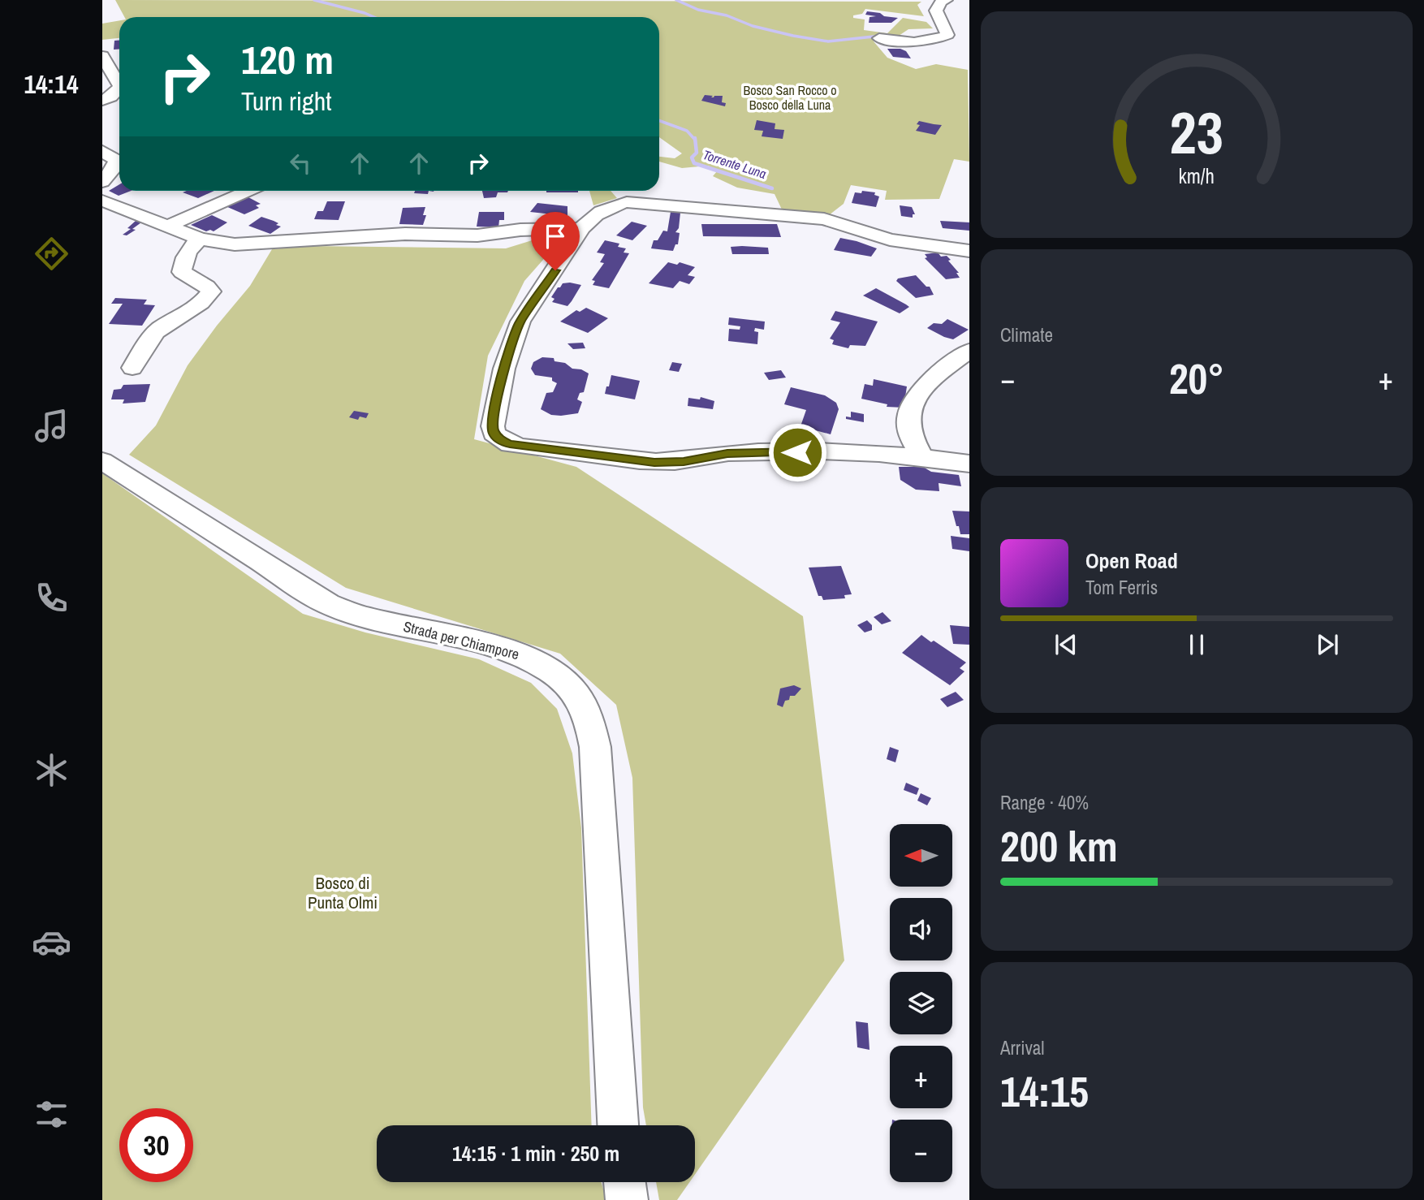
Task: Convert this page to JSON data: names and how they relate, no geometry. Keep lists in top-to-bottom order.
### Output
{
  "streets": {
    "street": ["Strada per Chiampore"]
  },
  "water": ["Torrente Luna"],
  "parks": ["Bosco San Rocco o Bosco della Luna", "Bosco di Punta Olmi"],
  "north": "left",
  "page": {
    "tabs": "14:14",
    "turn": ["120 m", "Turn right"],
    "tile": [
      "Climate",
      ["Range · 40%", "200 km"],
      ["Arrival", "14:15"]
    ],
    "heat": ["−", "20°", "+"],
    "song": ["Open Road", "Tom Ferris"],
    "map_buttons": ["+", "−"],
    "limit": "30",
    "trip": "14:15 · 1 min · 250 m",
    "gauge": ["23", "km/h"]
  }
}
